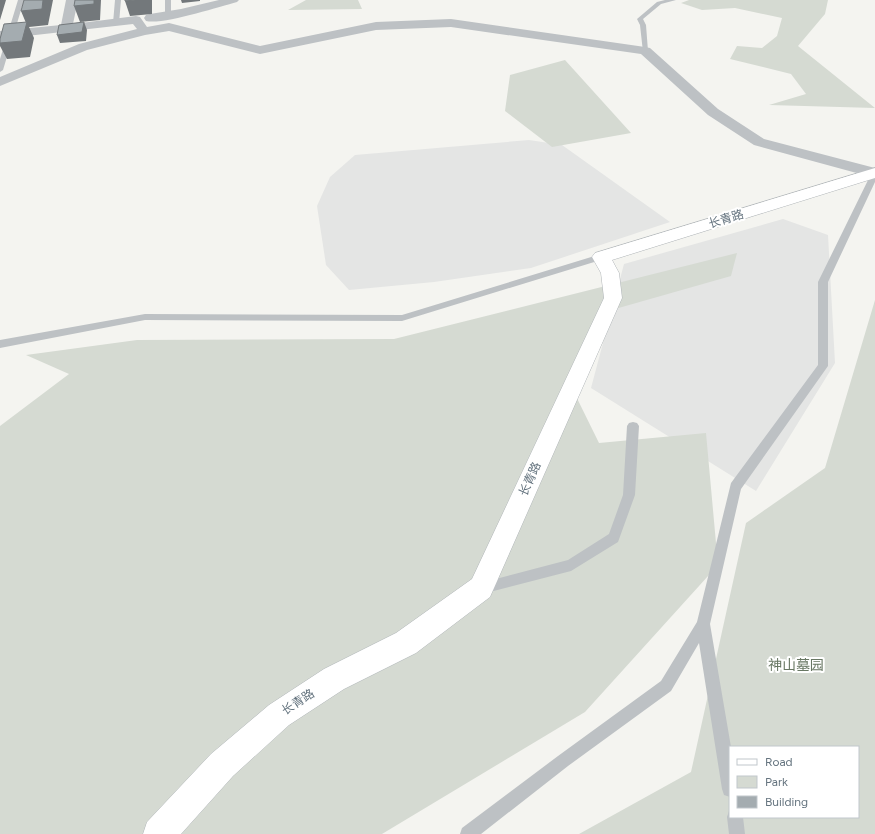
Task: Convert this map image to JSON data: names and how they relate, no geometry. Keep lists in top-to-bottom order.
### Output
{
  "streets": {
    "street": ["长青路"]
  },
  "parks": ["神山墓园"],
  "legend": ["Road", "Park", "Building"]
}
